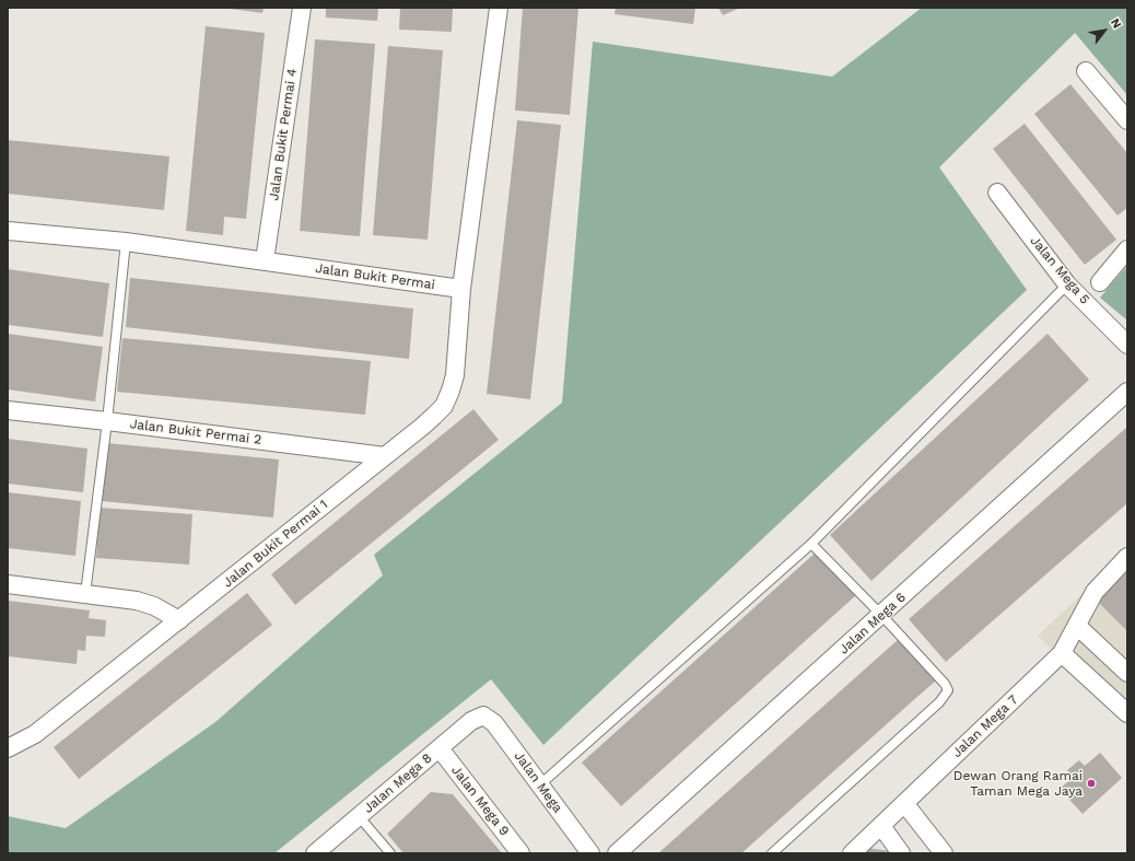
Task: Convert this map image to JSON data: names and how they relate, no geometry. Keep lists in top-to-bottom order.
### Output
{
  "streets": {
    "street": [
      "Jalan Bukit Permai 4",
      "Jalan Mega 5",
      "Jalan Bukit Permai",
      "Jalan Bukit Permai 2",
      "Jalan Bukit Permai 1",
      "Jalan Mega 6",
      "Jalan Mega 7",
      "Jalan Mega",
      "Jalan Mega 8",
      "Jalan Mega 9"
    ]
  },
  "crossings": [
    ["Jalan Bukit Permai 4", "Jalan Bukit Permai"],
    ["Jalan Bukit Permai", "Jalan Bukit Permai 1"],
    ["Jalan Bukit Permai 2", "Jalan Bukit Permai 1"],
    ["Jalan Mega", "Jalan Mega 8"],
    ["Jalan Mega 8", "Jalan Mega 9"]
  ],
  "places": ["Dewan Orang Ramai Taman Mega Jaya"],
  "north": "top right"
}
